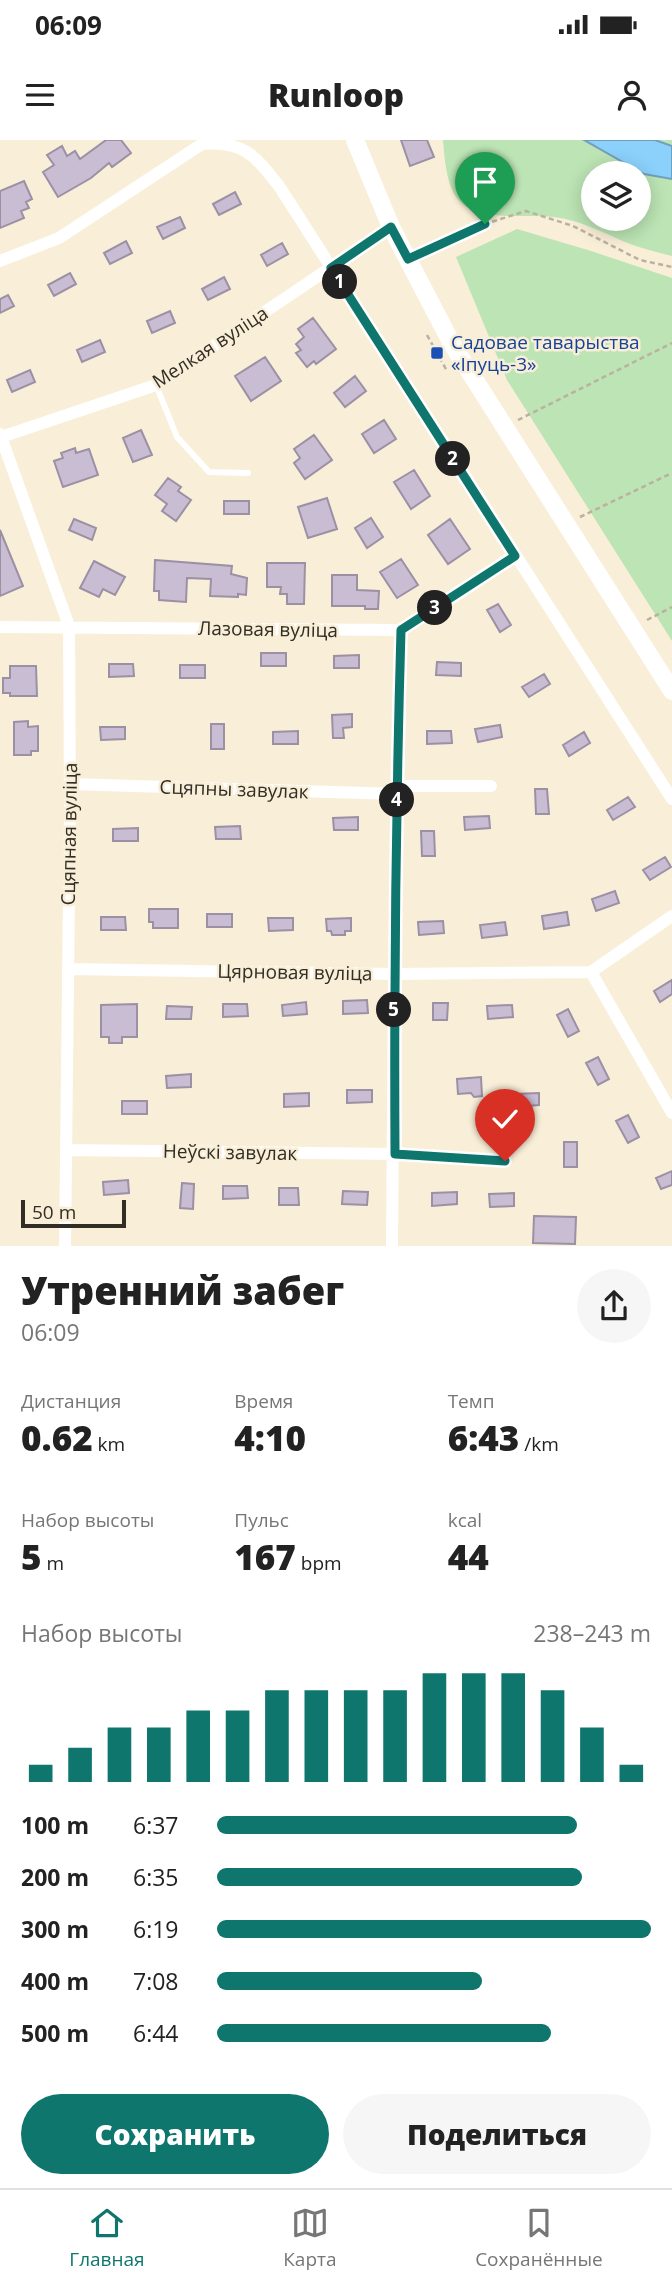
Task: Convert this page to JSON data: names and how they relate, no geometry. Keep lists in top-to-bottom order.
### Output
{
  "streets": {
    "street": [
      "Мелкая вуліца",
      "Лазовая вуліца",
      "Сцяпны завулак",
      "Сцяпная вуліца",
      "Цярновая вуліца",
      "Неўскі завулак"
    ]
  },
  "crossings": [
    ["Мелкая вуліца", "Сцяпная вуліца"],
    ["Лазовая вуліца", "Сцяпная вуліца"],
    ["Сцяпны завулак", "Сцяпная вуліца"],
    ["Сцяпная вуліца", "Цярновая вуліца"],
    ["Сцяпная вуліца", "Неўскі завулак"]
  ],
  "places": {
    "transit": ["Садовае таварыства «Іпуць-3»"]
  },
  "scale_bar": "50 m",
  "page": {
    "status": "06:09",
    "header": "Runloop",
    "pins": [
      "1",
      "2",
      "3",
      "4",
      "5"
    ],
    "scale": "50 m",
    "heading": ["Утренний забег", "06:09"],
    "stats": [
      ["Дистанция", "0.62 km"],
      ["Время", "4:10"],
      ["Темп", "6:43 /km"],
      ["Набор высоты", "5 m"],
      ["Пульс", "167 bpm"],
      ["kcal", "44"]
    ],
    "chart": ["Набор высоты", "238–243 m"],
    "list": [
      {
        "name": "100 m",
        "note": "6:37"
      },
      {
        "name": "200 m",
        "note": "6:35"
      },
      {
        "name": "300 m",
        "note": "6:19"
      },
      {
        "name": "400 m",
        "note": "7:08"
      },
      {
        "name": "500 m",
        "note": "6:44"
      }
    ],
    "buttons": ["Сохранить", "Поделиться"],
    "tabs": ["Главная", "Карта", "Сохранённые"]
  }
}
